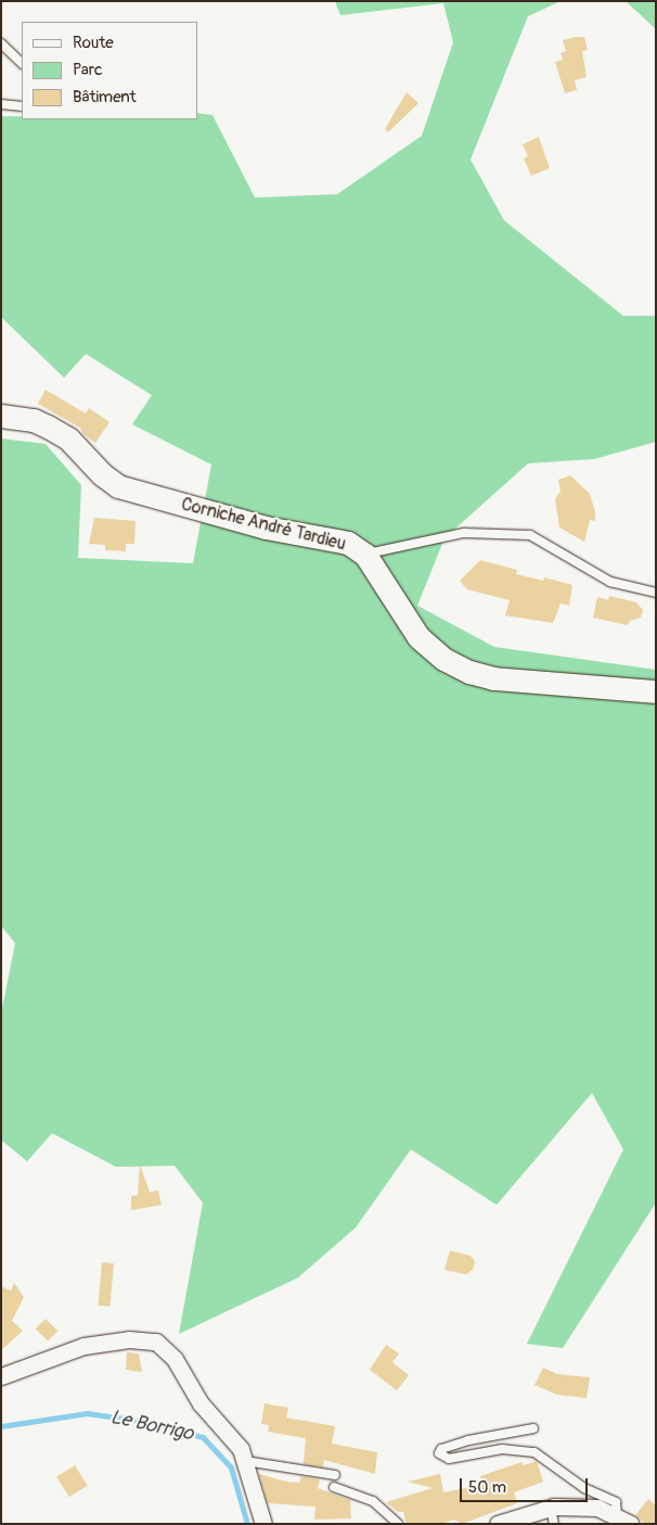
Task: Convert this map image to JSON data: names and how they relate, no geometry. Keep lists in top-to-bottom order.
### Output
{
  "streets": {
    "street": ["Corniche André Tardieu"]
  },
  "water": ["Le Borrigo"],
  "legend": ["Route", "Parc", "Bâtiment"],
  "scale_bar": "50 m"
}
